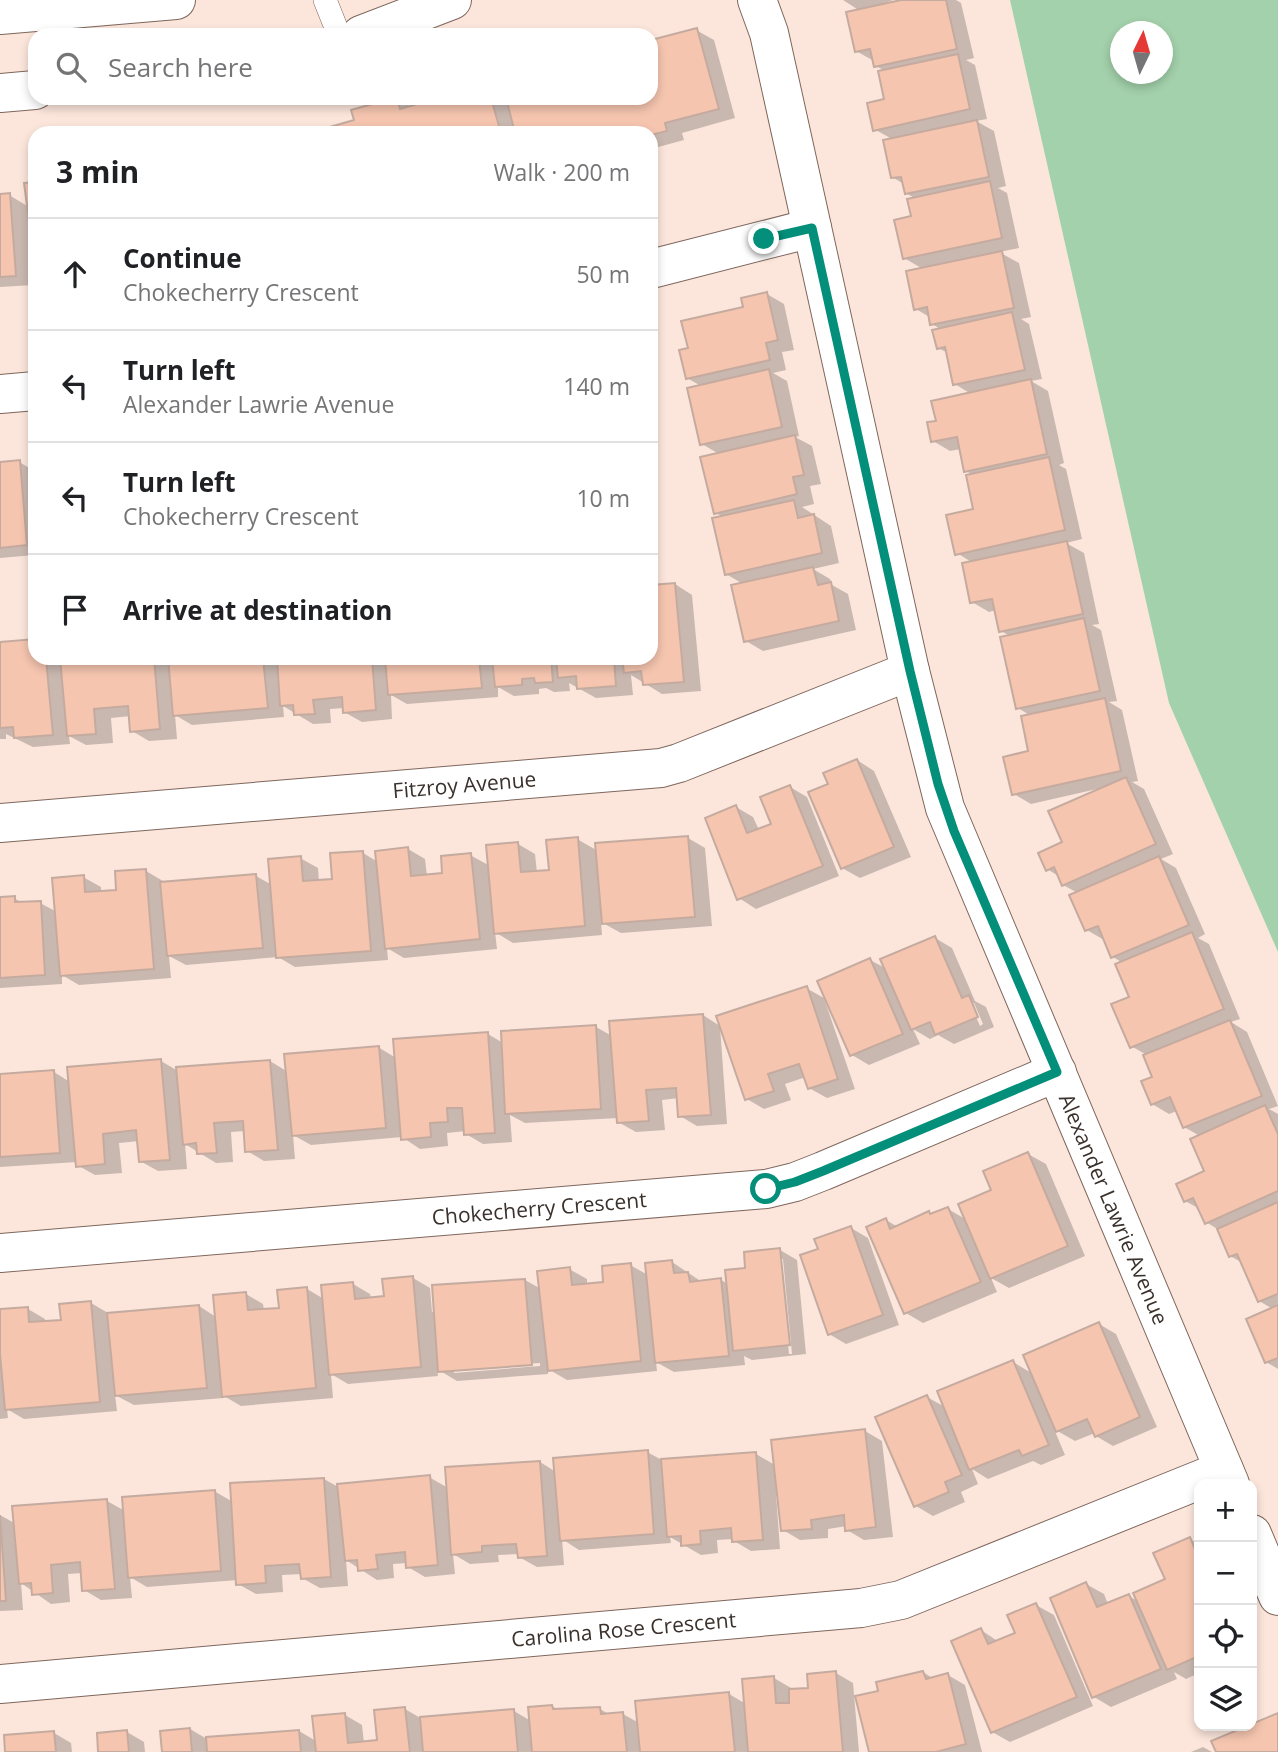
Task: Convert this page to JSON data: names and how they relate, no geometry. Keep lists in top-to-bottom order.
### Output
{
  "streets": {
    "street": [
      "Fitzroy Avenue",
      "Chokecherry Crescent",
      "Alexander Lawrie Avenue",
      "Carolina Rose Crescent"
    ]
  },
  "crossings": [
    ["Fitzroy Avenue", "Alexander Lawrie Avenue"],
    ["Chokecherry Crescent", "Alexander Lawrie Avenue"],
    ["Alexander Lawrie Avenue", "Carolina Rose Crescent"]
  ],
  "north": "top",
  "page": {
    "search": "Search here",
    "heading": ["3 min", "Walk · 200 m"],
    "list": [
      ["Continue", "Chokecherry Crescent", "50 m"],
      ["Turn left", "Alexander Lawrie Avenue", "140 m"],
      ["Turn left", "Chokecherry Crescent", "10 m"],
      "Arrive at destination"
    ],
    "map_buttons": ["+", "−"]
  }
}
